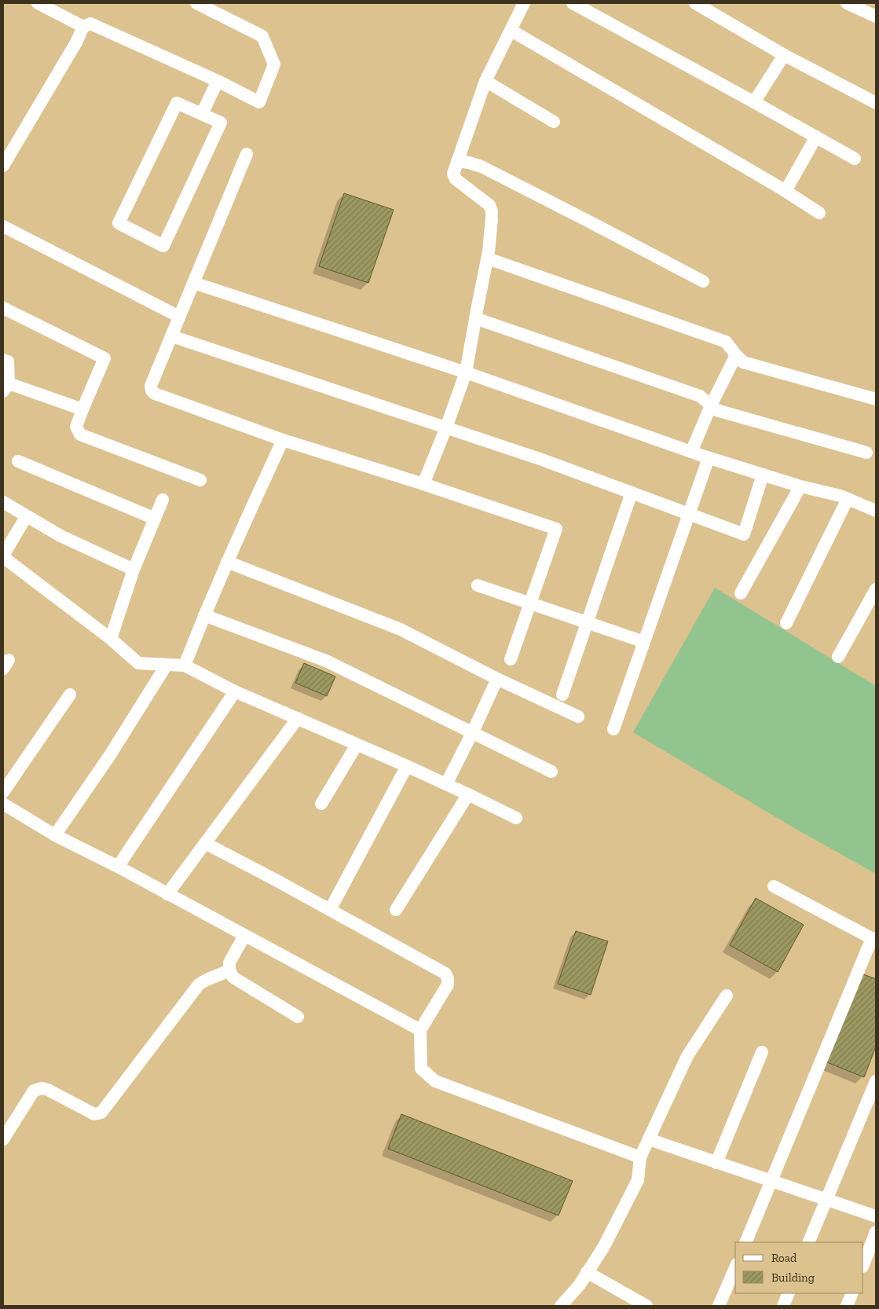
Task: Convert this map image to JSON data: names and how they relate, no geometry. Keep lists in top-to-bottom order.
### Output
{
  "legend": ["Road", "Building"]
}
